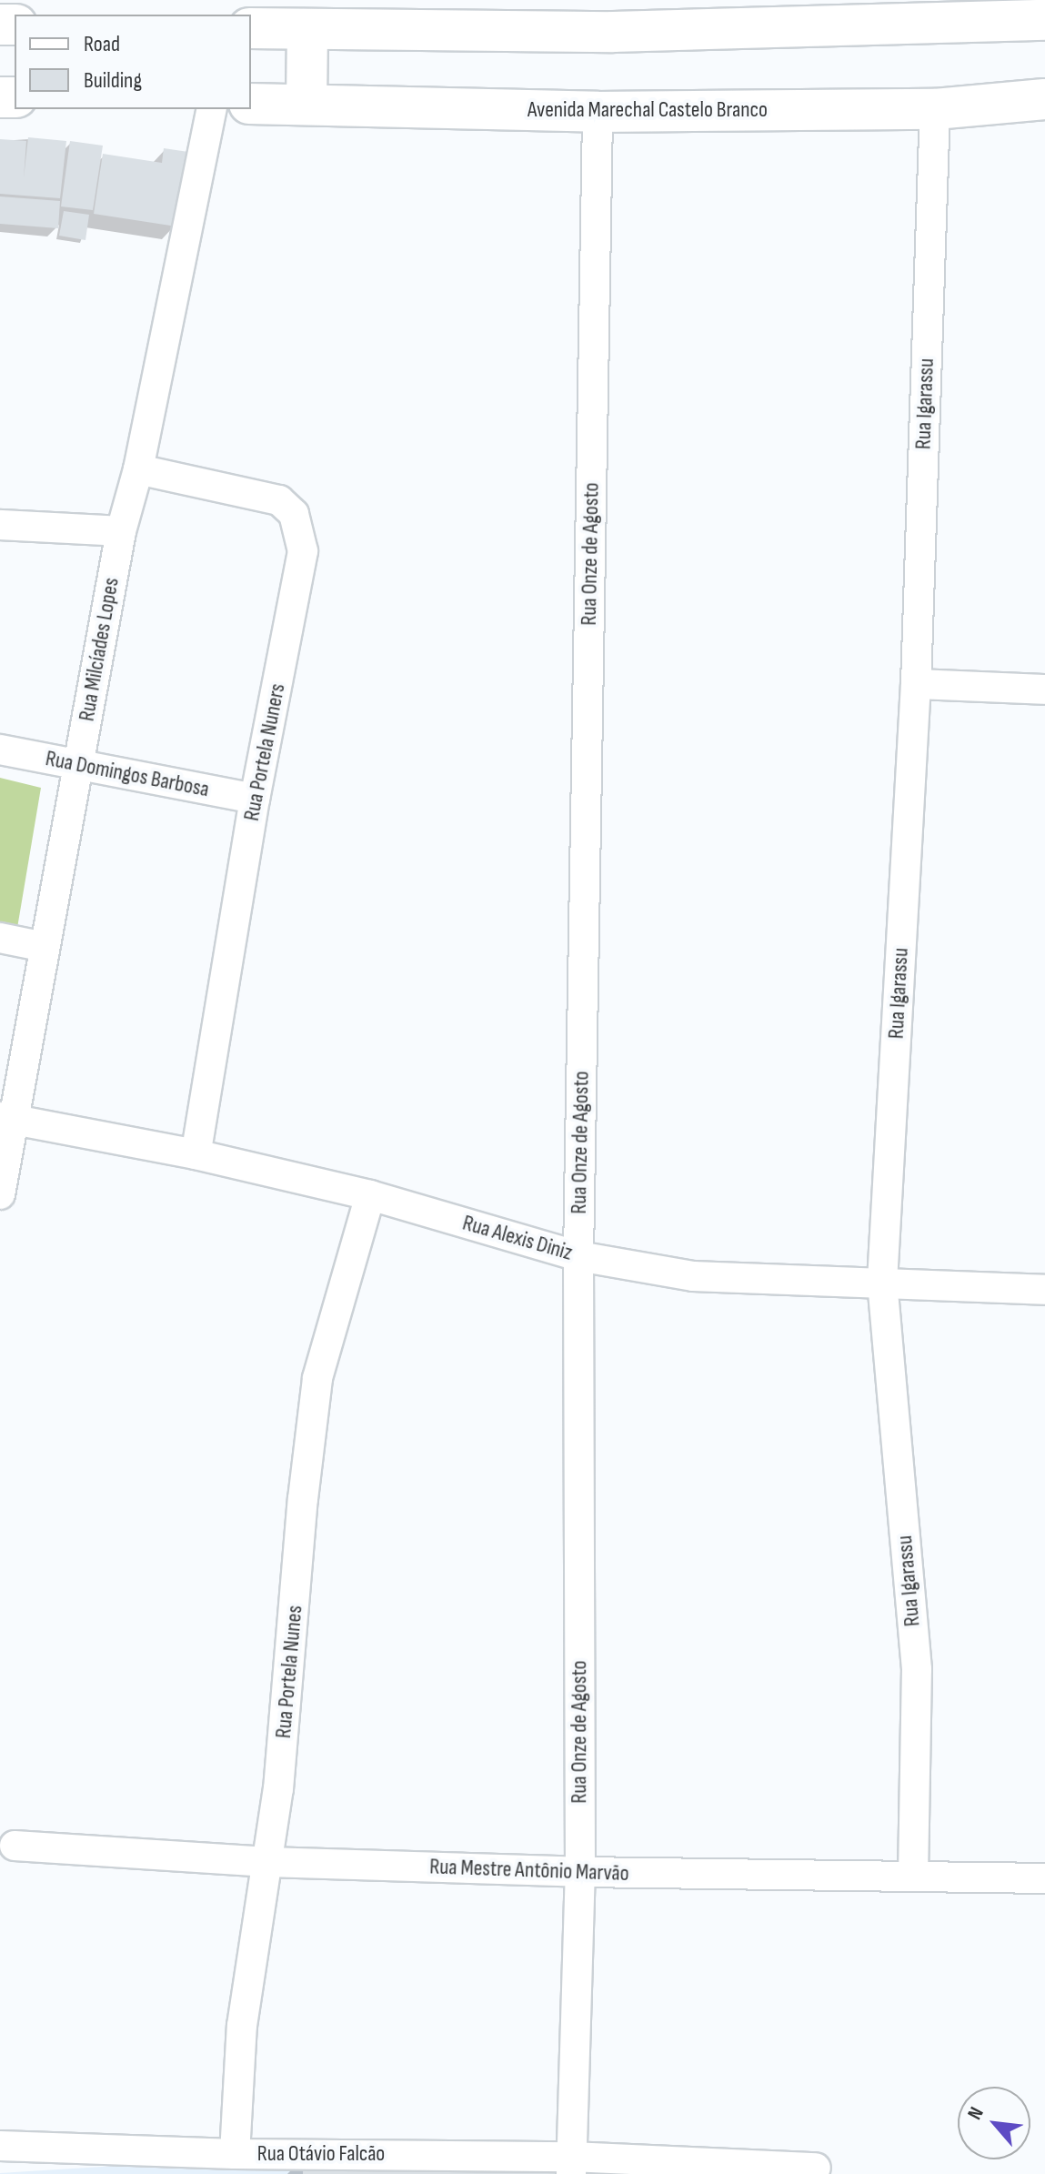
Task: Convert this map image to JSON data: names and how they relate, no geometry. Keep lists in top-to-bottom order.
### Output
{
  "streets": {
    "main road": ["Avenida Marechal Castelo Branco"],
    "street": [
      "Rua Igarassu",
      "Rua Onze de Agosto",
      "Rua Milcíades Lopes",
      "Rua Portela Nuners",
      "Rua Domingos Barbosa",
      "Rua Alexis Diniz",
      "Rua Portela Nunes",
      "Rua Mestre Antônio Marvão",
      "Rua Otávio Falcão"
    ]
  },
  "crossings": [
    ["Avenida Marechal Castelo Branco", "Rua Igarassu"],
    ["Avenida Marechal Castelo Branco", "Rua Onze de Agosto"],
    ["Rua Igarassu", "Rua Alexis Diniz"],
    ["Rua Igarassu", "Rua Mestre Antônio Marvão"],
    ["Rua Onze de Agosto", "Rua Alexis Diniz"],
    ["Rua Onze de Agosto", "Rua Mestre Antônio Marvão"],
    ["Rua Onze de Agosto", "Rua Otávio Falcão"],
    ["Rua Milcíades Lopes", "Rua Portela Nuners"],
    ["Rua Milcíades Lopes", "Rua Domingos Barbosa"],
    ["Rua Milcíades Lopes", "Rua Alexis Diniz"],
    ["Rua Portela Nuners", "Rua Domingos Barbosa"],
    ["Rua Portela Nuners", "Rua Alexis Diniz"],
    ["Rua Alexis Diniz", "Rua Portela Nunes"],
    ["Rua Portela Nunes", "Rua Mestre Antônio Marvão"],
    ["Rua Portela Nunes", "Rua Otávio Falcão"]
  ],
  "legend": ["Road", "Building"],
  "north": "top left"
}
